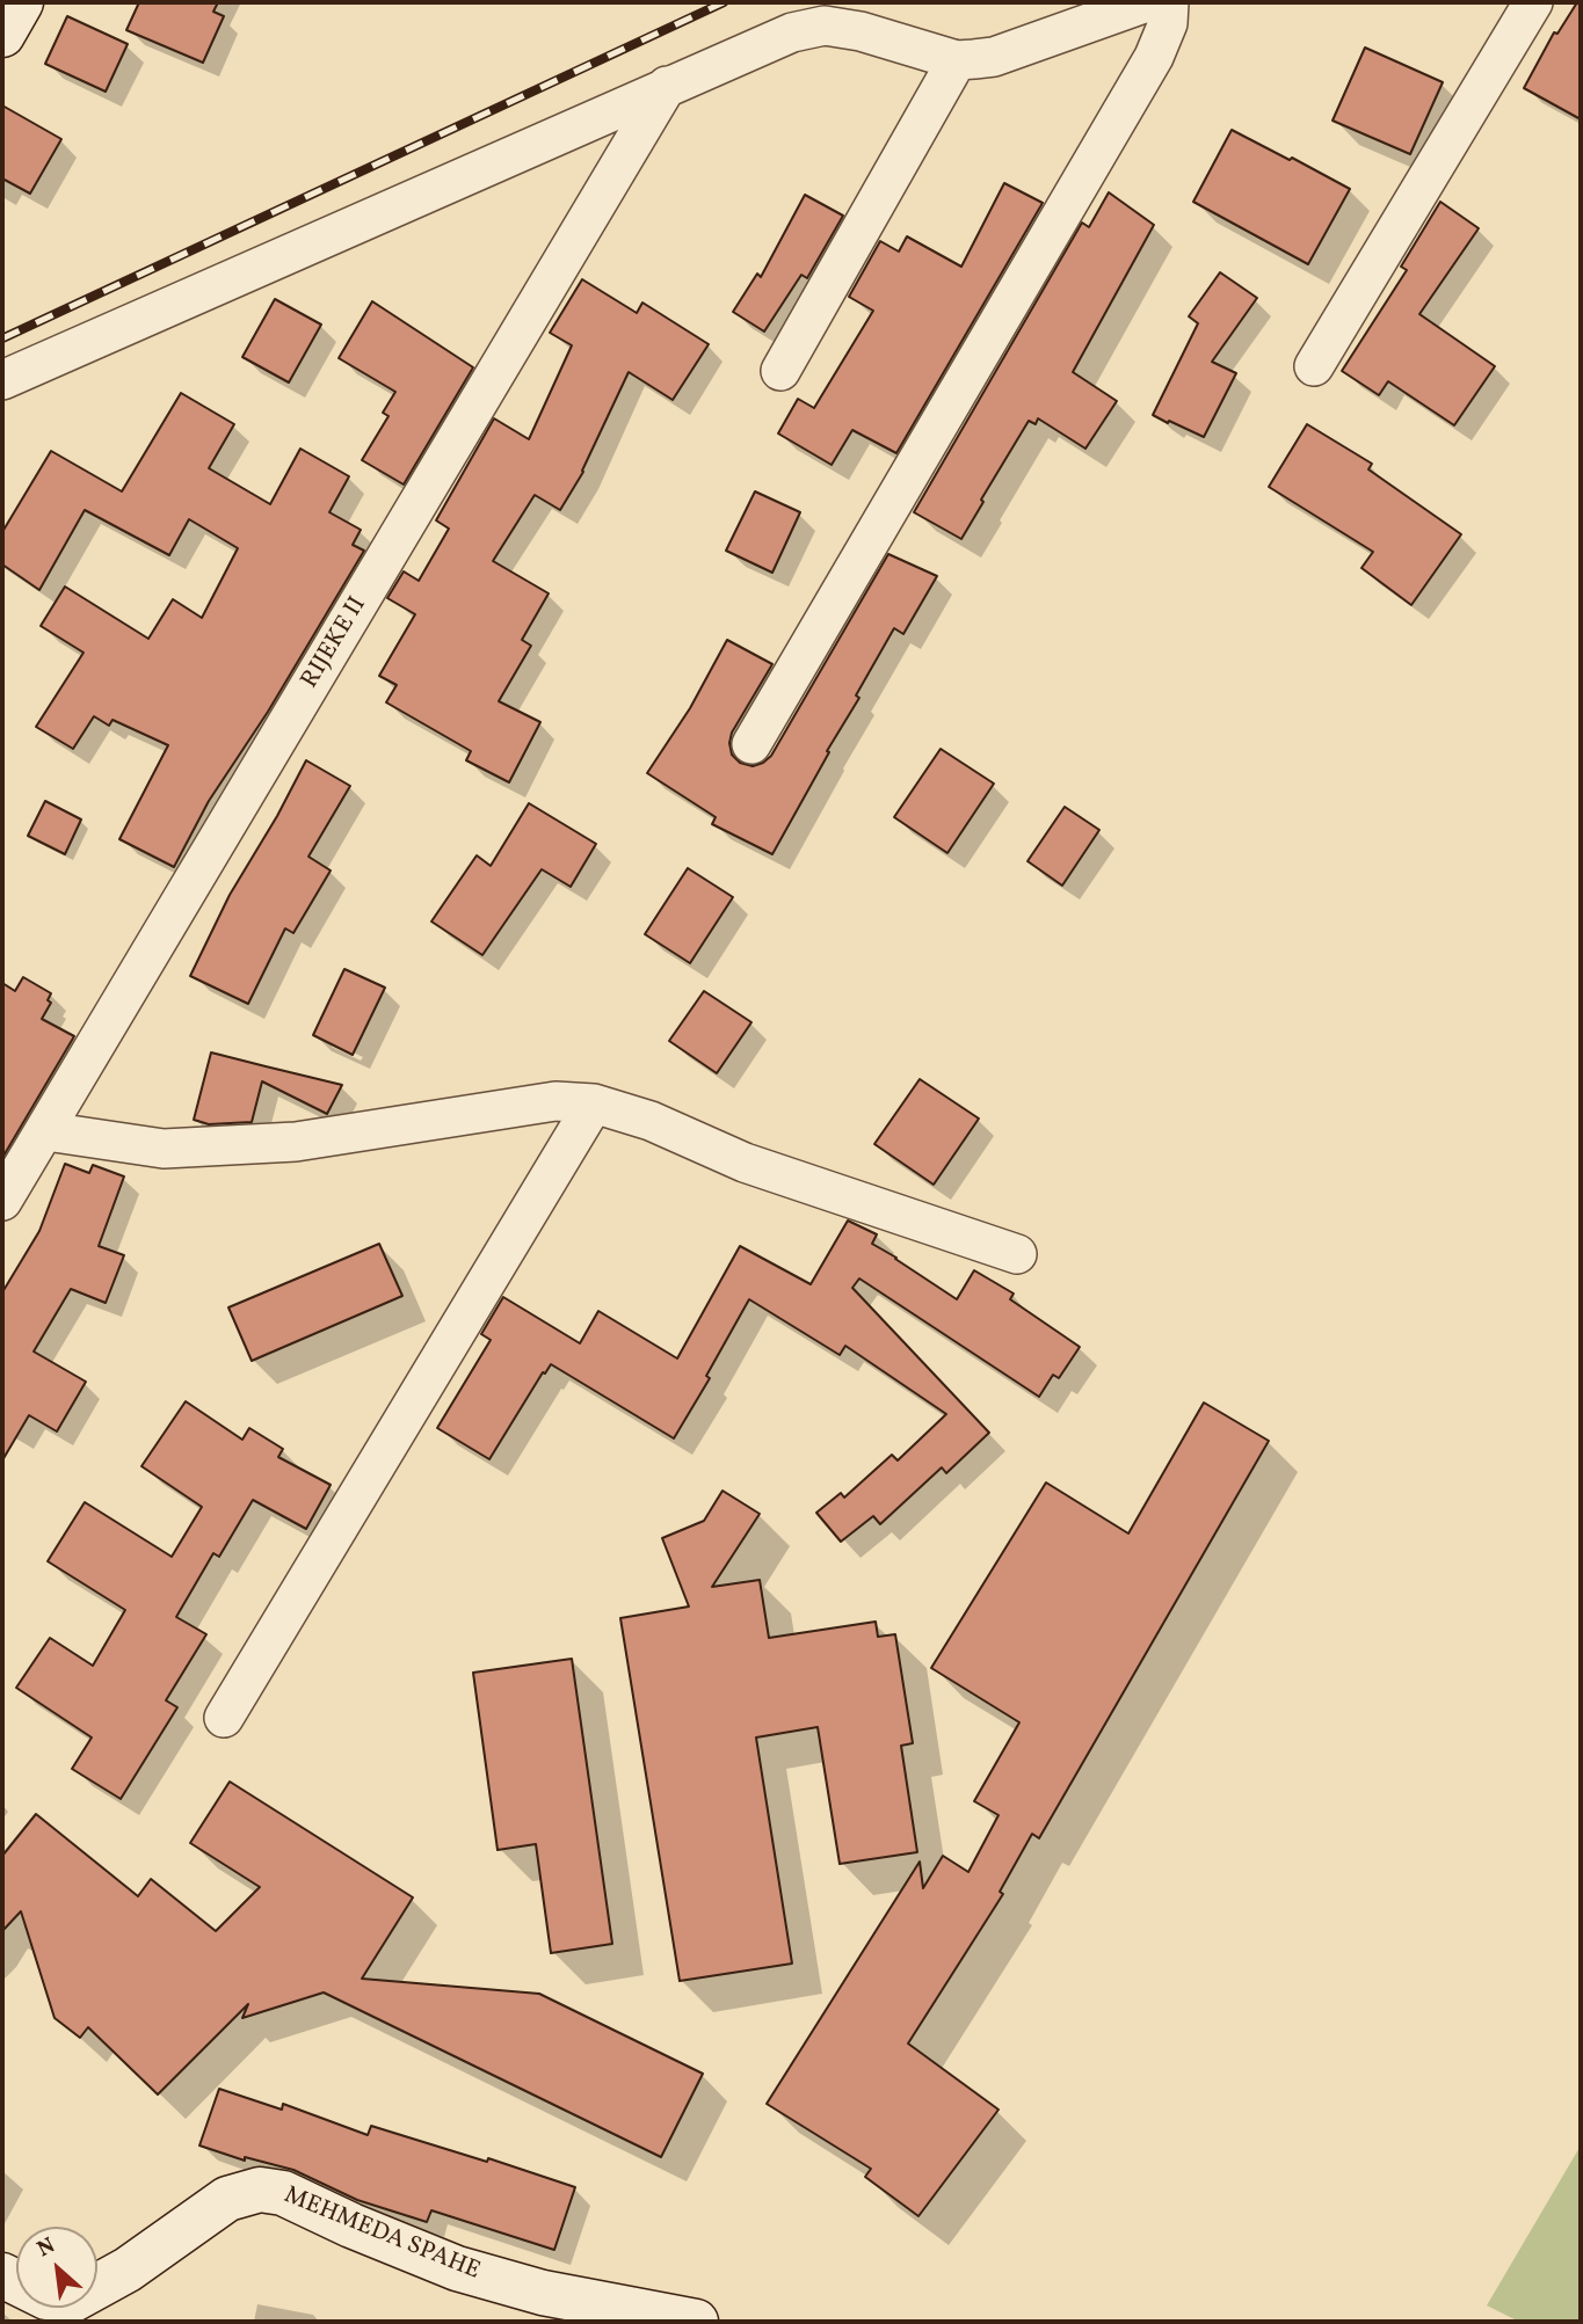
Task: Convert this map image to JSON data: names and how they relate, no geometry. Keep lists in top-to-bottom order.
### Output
{
  "streets": {
    "street": ["RIJEKE II", "MEHMEDA SPAHE"]
  },
  "north": "top left"
}
